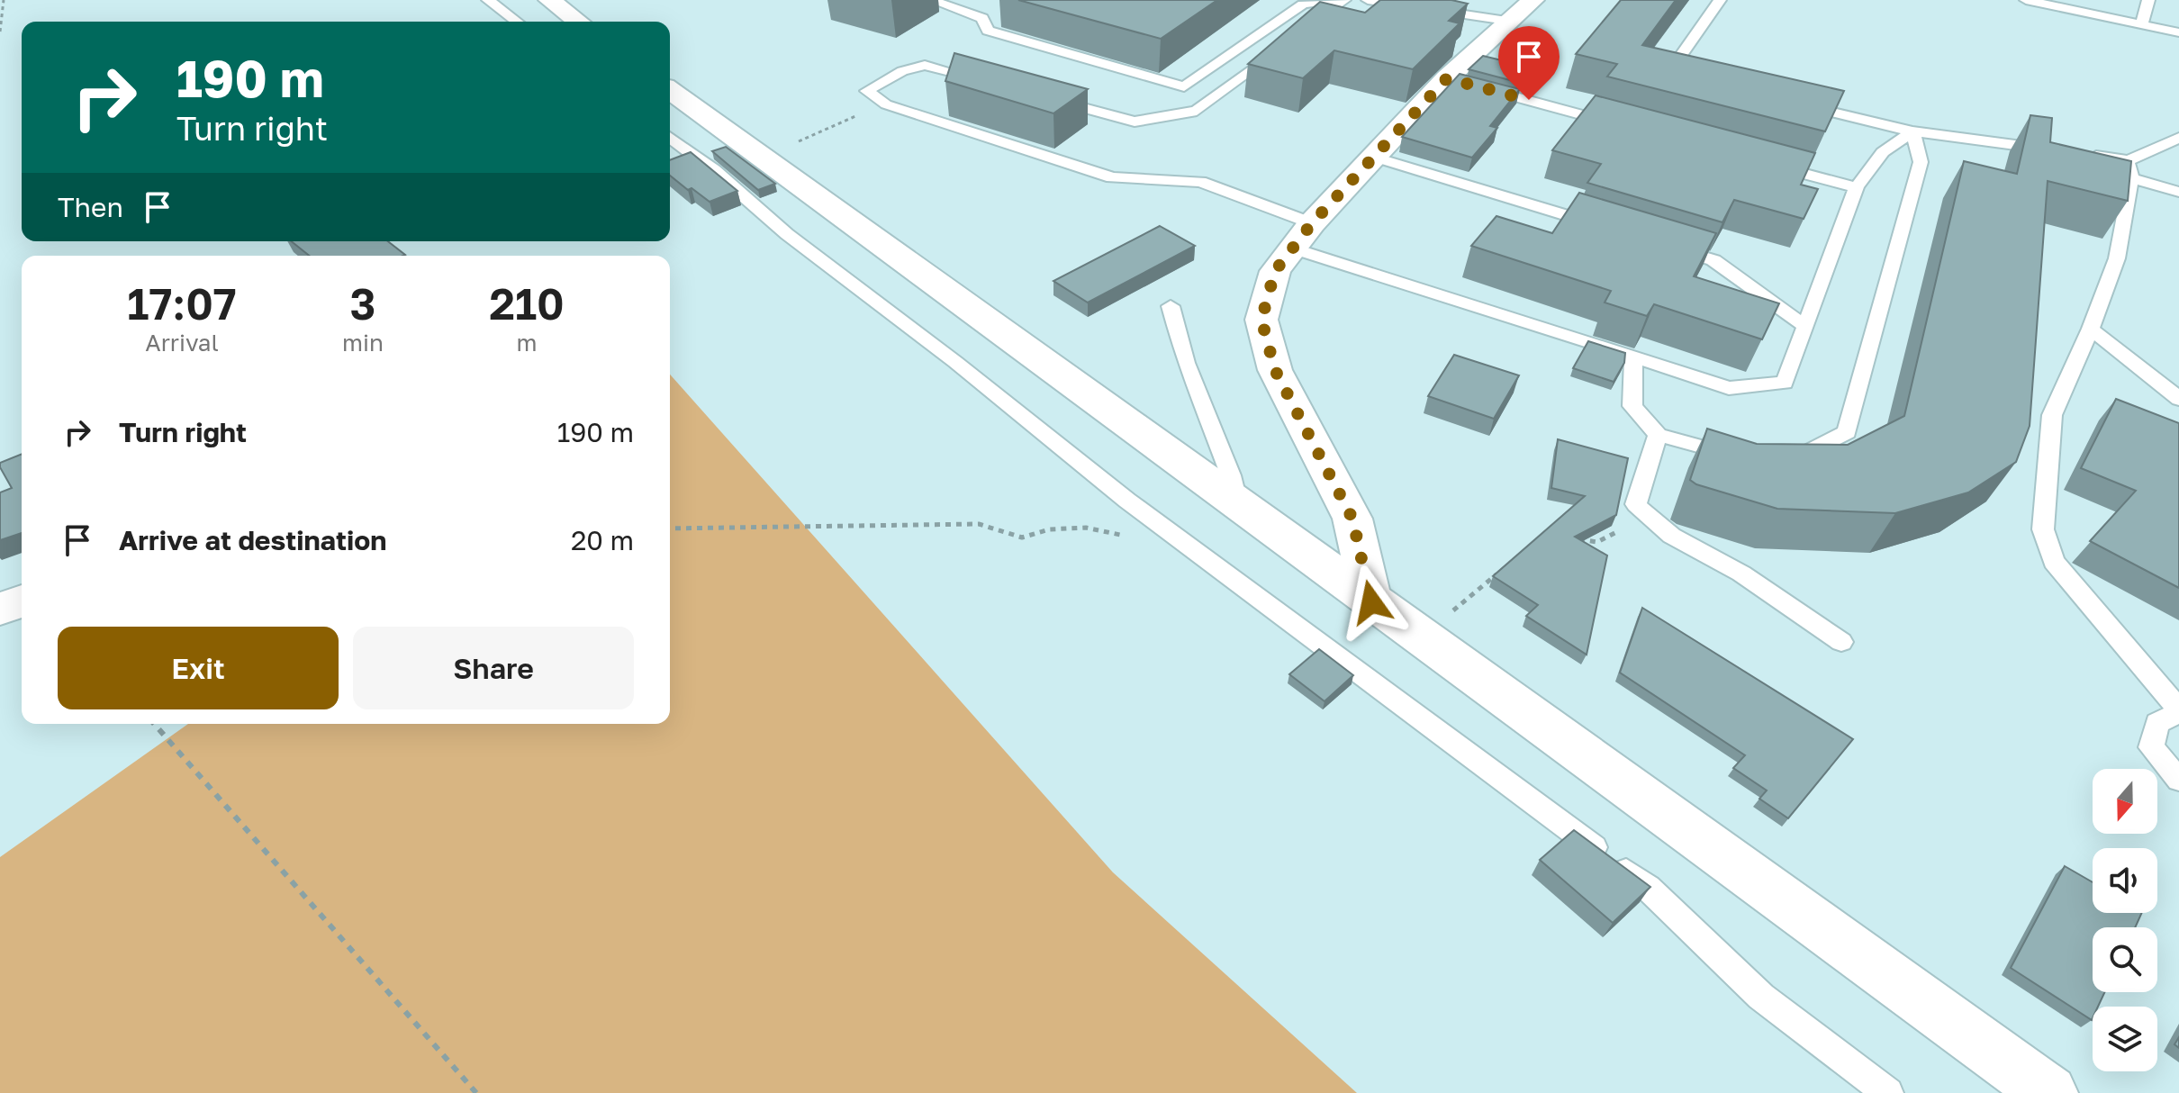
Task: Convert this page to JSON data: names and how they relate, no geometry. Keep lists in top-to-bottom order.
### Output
{
  "north": "bottom",
  "page": {
    "turn": ["190 m", "Turn right"],
    "then": "Then",
    "eta": [
      "17:07",
      "Arrival",
      "3",
      "min",
      "210",
      "m"
    ],
    "list": [
      {
        "name": "Turn right",
        "value": "190 m"
      },
      {
        "name": "Arrive at destination",
        "value": "20 m"
      }
    ],
    "buttons": ["Exit", "Share"]
  }
}
